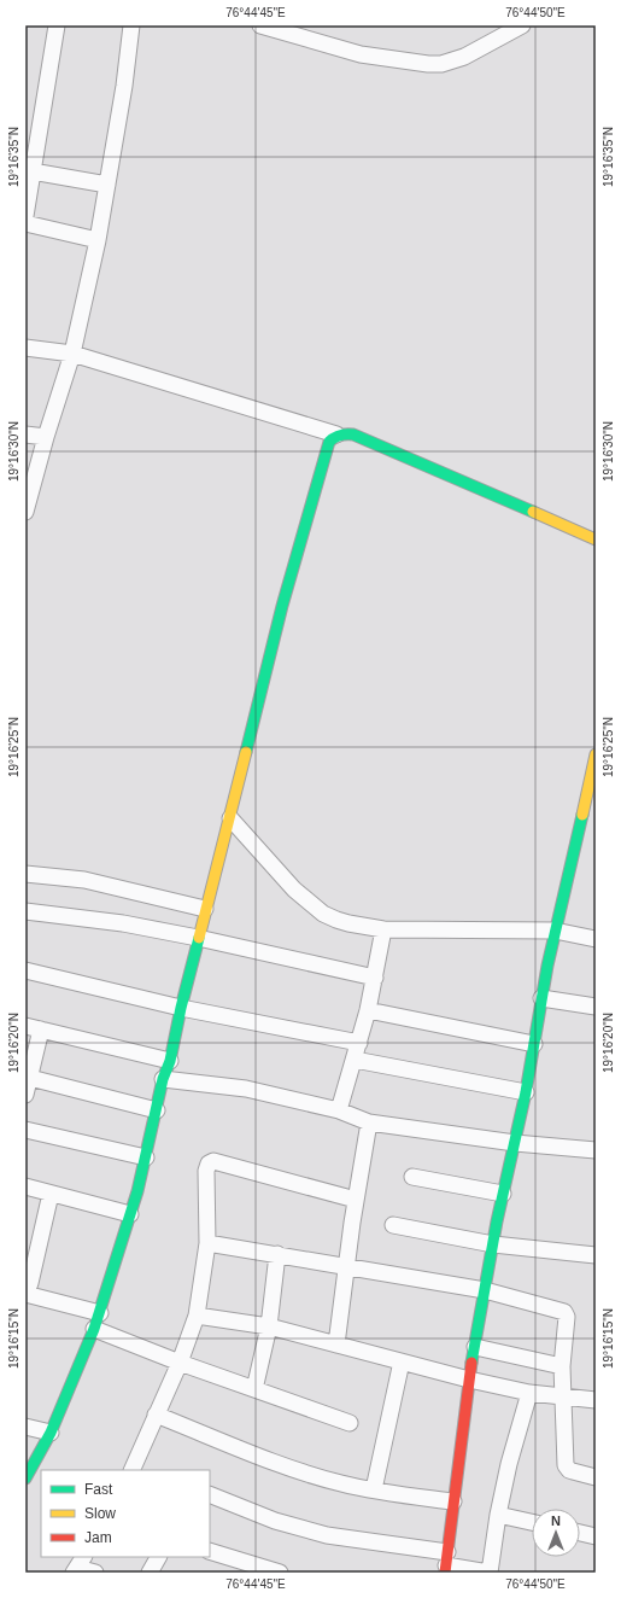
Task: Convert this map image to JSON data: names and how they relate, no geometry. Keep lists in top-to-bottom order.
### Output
{
  "legend": ["Fast", "Slow", "Jam"],
  "north": "top",
  "coordinates": [
    "76°44'45\"E",
    "76°44'50\"E",
    "19°16'35\"N",
    "19°16'30\"N",
    "19°16'25\"N",
    "19°16'20\"N",
    "19°16'15\"N"
  ]
}
